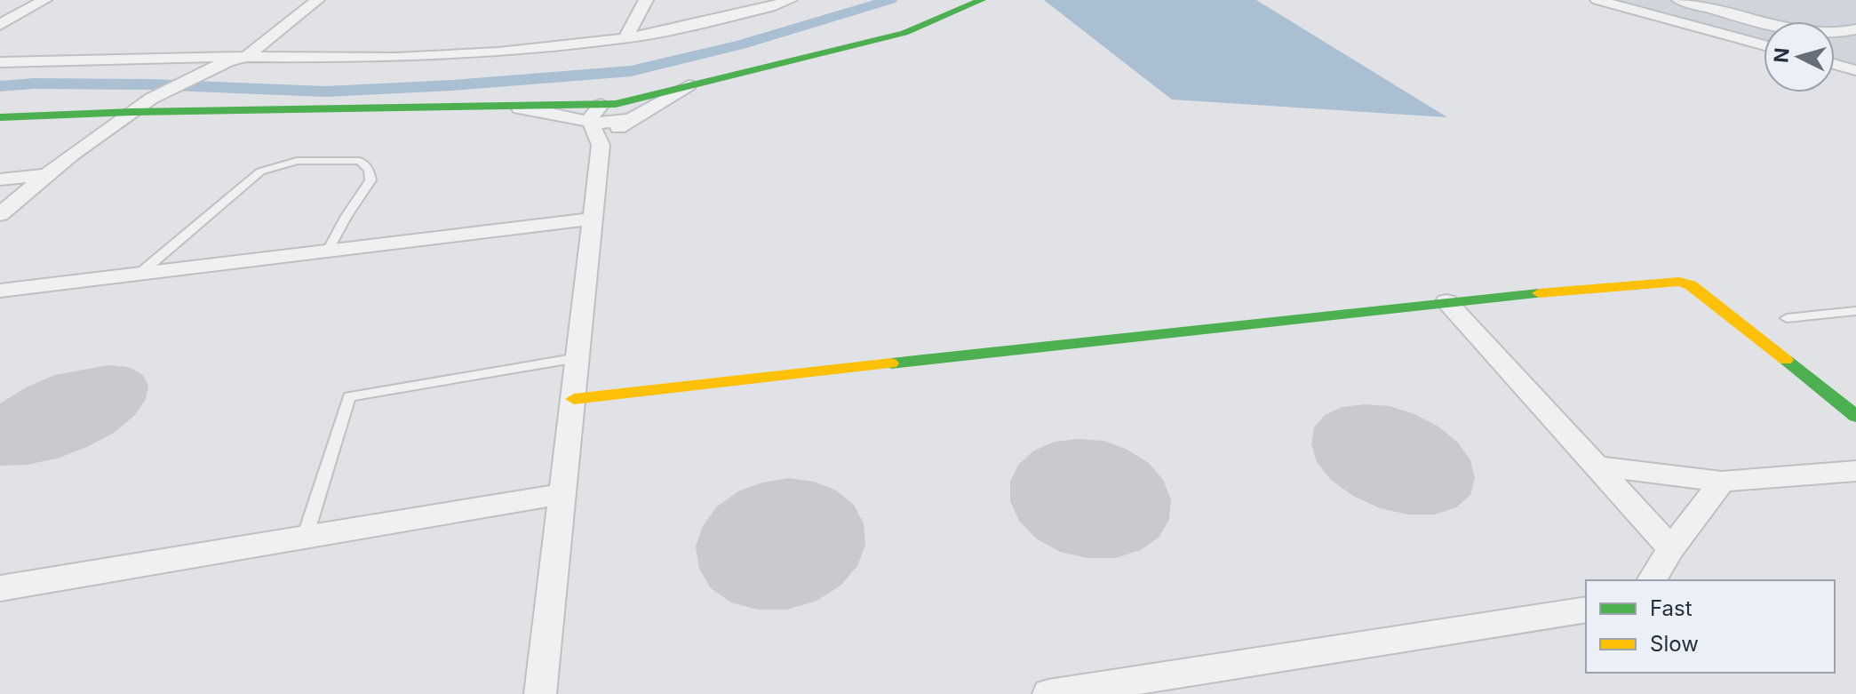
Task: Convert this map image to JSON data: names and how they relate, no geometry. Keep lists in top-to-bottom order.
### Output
{
  "legend": ["Fast", "Slow"],
  "north": "left"
}
